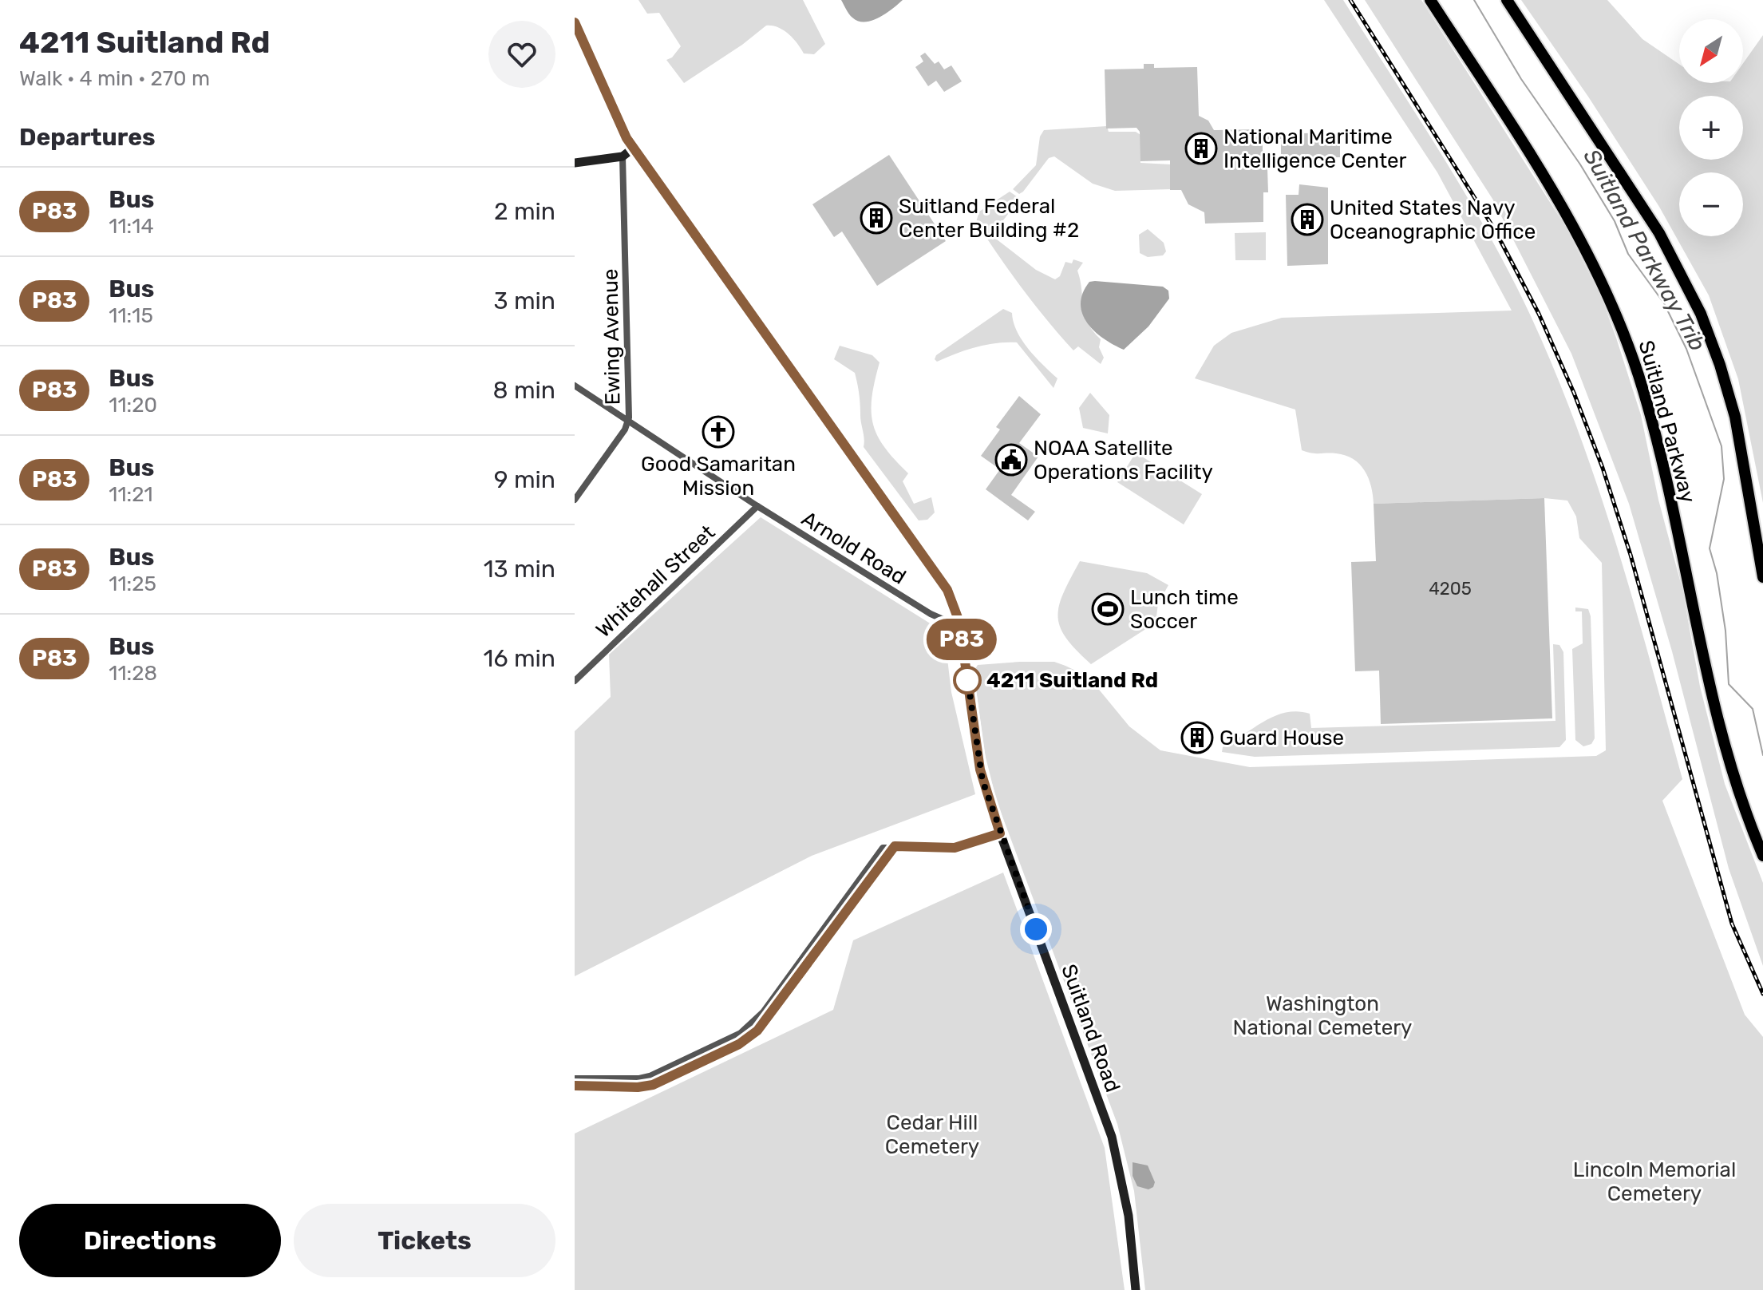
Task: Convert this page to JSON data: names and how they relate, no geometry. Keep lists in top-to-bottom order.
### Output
{
  "streets": {
    "highway": ["Suitland Parkway"],
    "main road": ["Suitland Road"],
    "street": ["Ewing Avenue", "Arnold Road", "Whitehall Street"]
  },
  "crossings": [
    ["Ewing Avenue", "Arnold Road"],
    ["Arnold Road", "Whitehall Street"],
    ["Arnold Road", "Suitland Road"]
  ],
  "water": ["Suitland Parkway Trib"],
  "parks": ["Washington National Cemetery", "Cedar Hill Cemetery", "Lincoln Memorial Cemetery"],
  "places": {
    "building": [
      "National Maritime Intelligence Center",
      "Suitland Federal Center Building #2",
      "United States Navy Oceanographic Office",
      "Guard House"
    ],
    "church": ["Good Samaritan Mission"],
    "public building": ["NOAA Satellite Operations Facility"],
    "sports": ["Lunch time Soccer"],
    "other": ["4211 Suitland Rd"]
  },
  "lines": ["bus line P83"],
  "house_numbers": ["4205"],
  "north": "bottom left",
  "page": {
    "heading": [
      ["4211 Suitland Rd", "Walk · 4 min · 270 m"],
      "Departures"
    ],
    "on_map": "P83",
    "map_buttons": ["+", "−"],
    "list": [
      {
        "mark": "P83",
        "name": "Bus",
        "note": "11:14",
        "value": "2 min"
      },
      {
        "mark": "P83",
        "name": "Bus",
        "note": "11:15",
        "value": "3 min"
      },
      {
        "mark": "P83",
        "name": "Bus",
        "note": "11:20",
        "value": "8 min"
      },
      {
        "mark": "P83",
        "name": "Bus",
        "note": "11:21",
        "value": "9 min"
      },
      {
        "mark": "P83",
        "name": "Bus",
        "note": "11:25",
        "value": "13 min"
      },
      {
        "mark": "P83",
        "name": "Bus",
        "note": "11:28",
        "value": "16 min"
      }
    ],
    "buttons": ["Directions", "Tickets"]
  }
}
